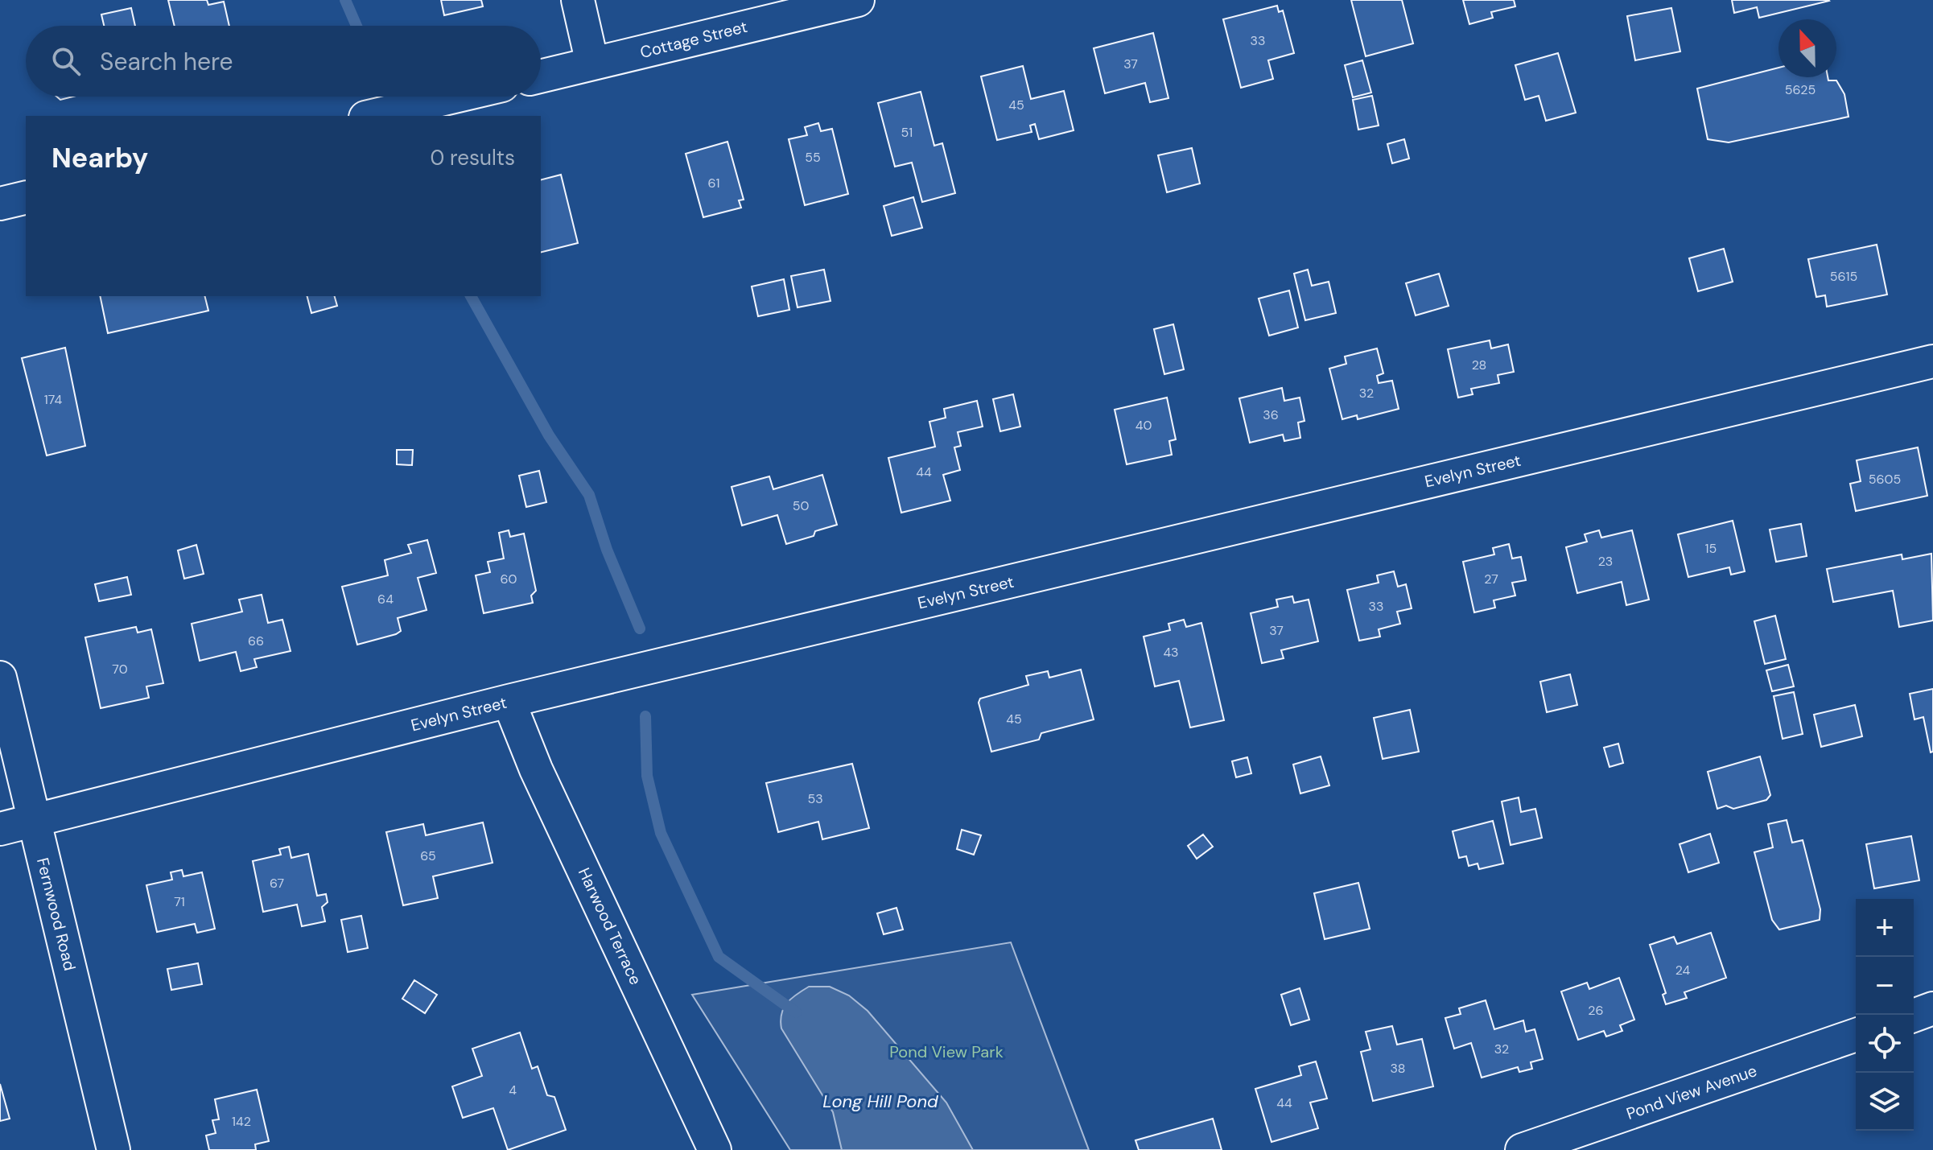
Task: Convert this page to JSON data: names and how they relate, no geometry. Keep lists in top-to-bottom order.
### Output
{
  "streets": {
    "street": [
      "Cottage Street",
      "Evelyn Street",
      "Fernwood Road",
      "Harwood Terrace",
      "Pond View Avenue"
    ]
  },
  "crossings": [
    ["Evelyn Street", "Fernwood Road"],
    ["Evelyn Street", "Harwood Terrace"]
  ],
  "water": ["Long Hill Pond"],
  "parks": ["Pond View Park"],
  "house_numbers": [
    "33",
    "37",
    "5625",
    "45",
    "51",
    "55",
    "61",
    "5615",
    "28",
    "32",
    "174",
    "36",
    "40",
    "44",
    "5605",
    "50",
    "15",
    "23",
    "60",
    "27",
    "64",
    "33",
    "37",
    "66",
    "43",
    "70",
    "45",
    "53",
    "65",
    "67",
    "71",
    "24",
    "26",
    "32",
    "38",
    "4",
    "44",
    "142"
  ],
  "north": "top",
  "page": {
    "search": "Search here",
    "heading": ["Nearby", "0 results"],
    "map_buttons": ["+", "−"]
  }
}
